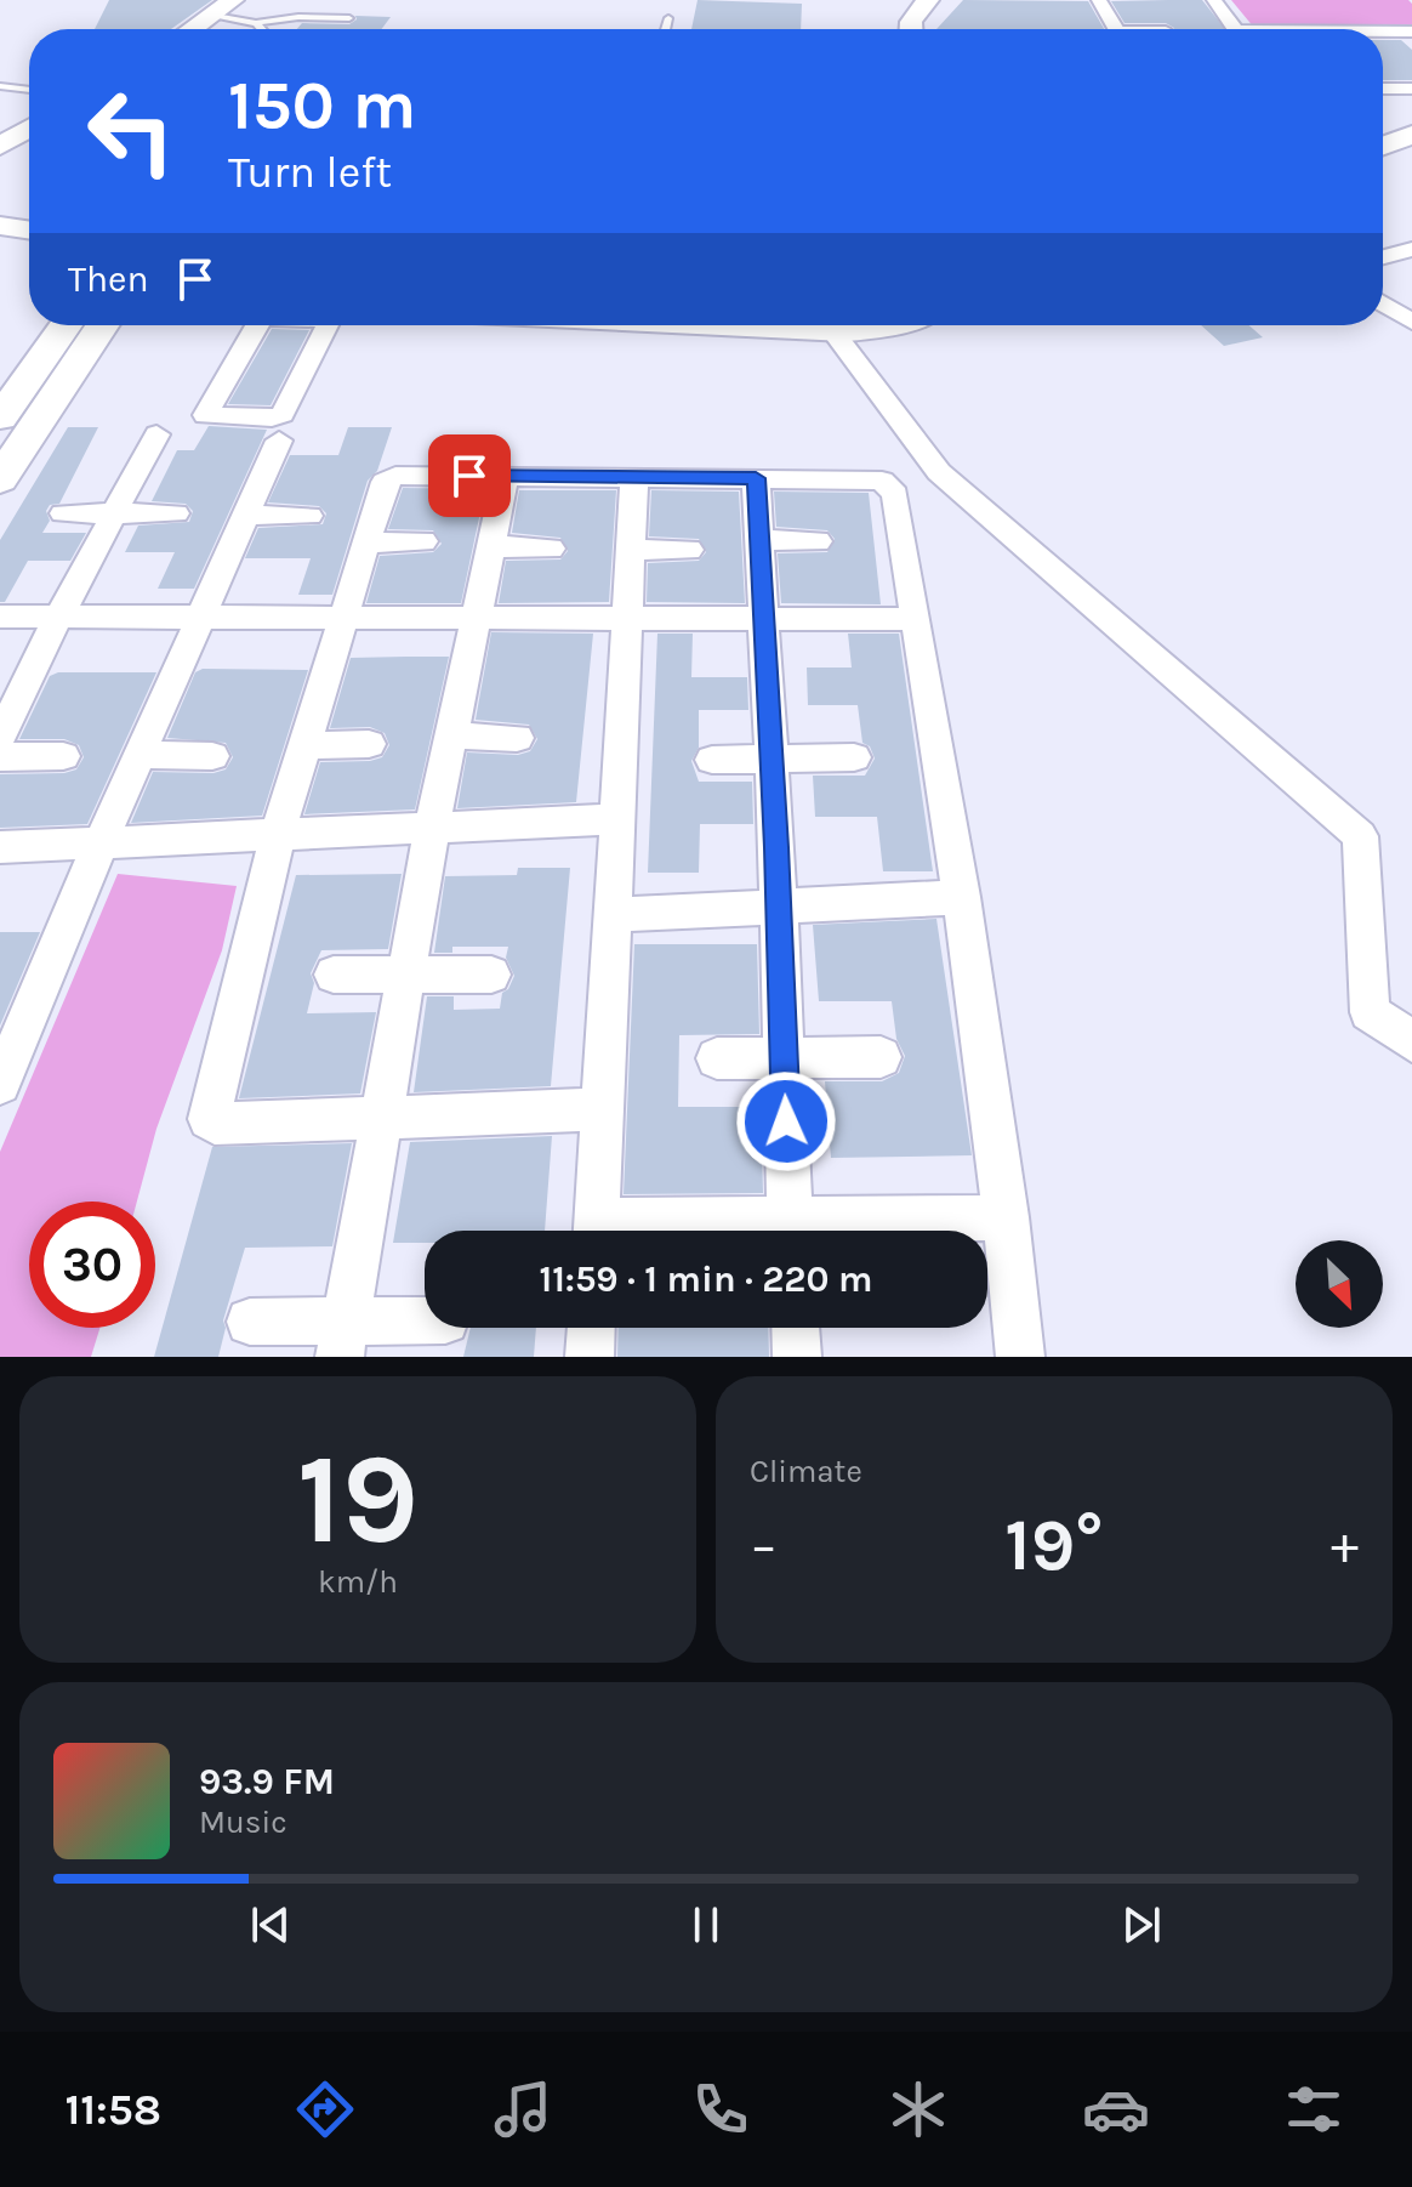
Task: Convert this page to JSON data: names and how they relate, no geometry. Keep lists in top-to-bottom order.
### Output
{
  "north": "bottom right",
  "page": {
    "turn": ["150 m", "Turn left"],
    "then": "Then",
    "limit": "30",
    "trip": "11:59 · 1 min · 220 m",
    "tile": [
      ["19", "km/h"],
      "Climate"
    ],
    "heat": ["−", "19°", "+"],
    "song": ["93.9 FM", "Music"],
    "tabs": "11:58"
  }
}
